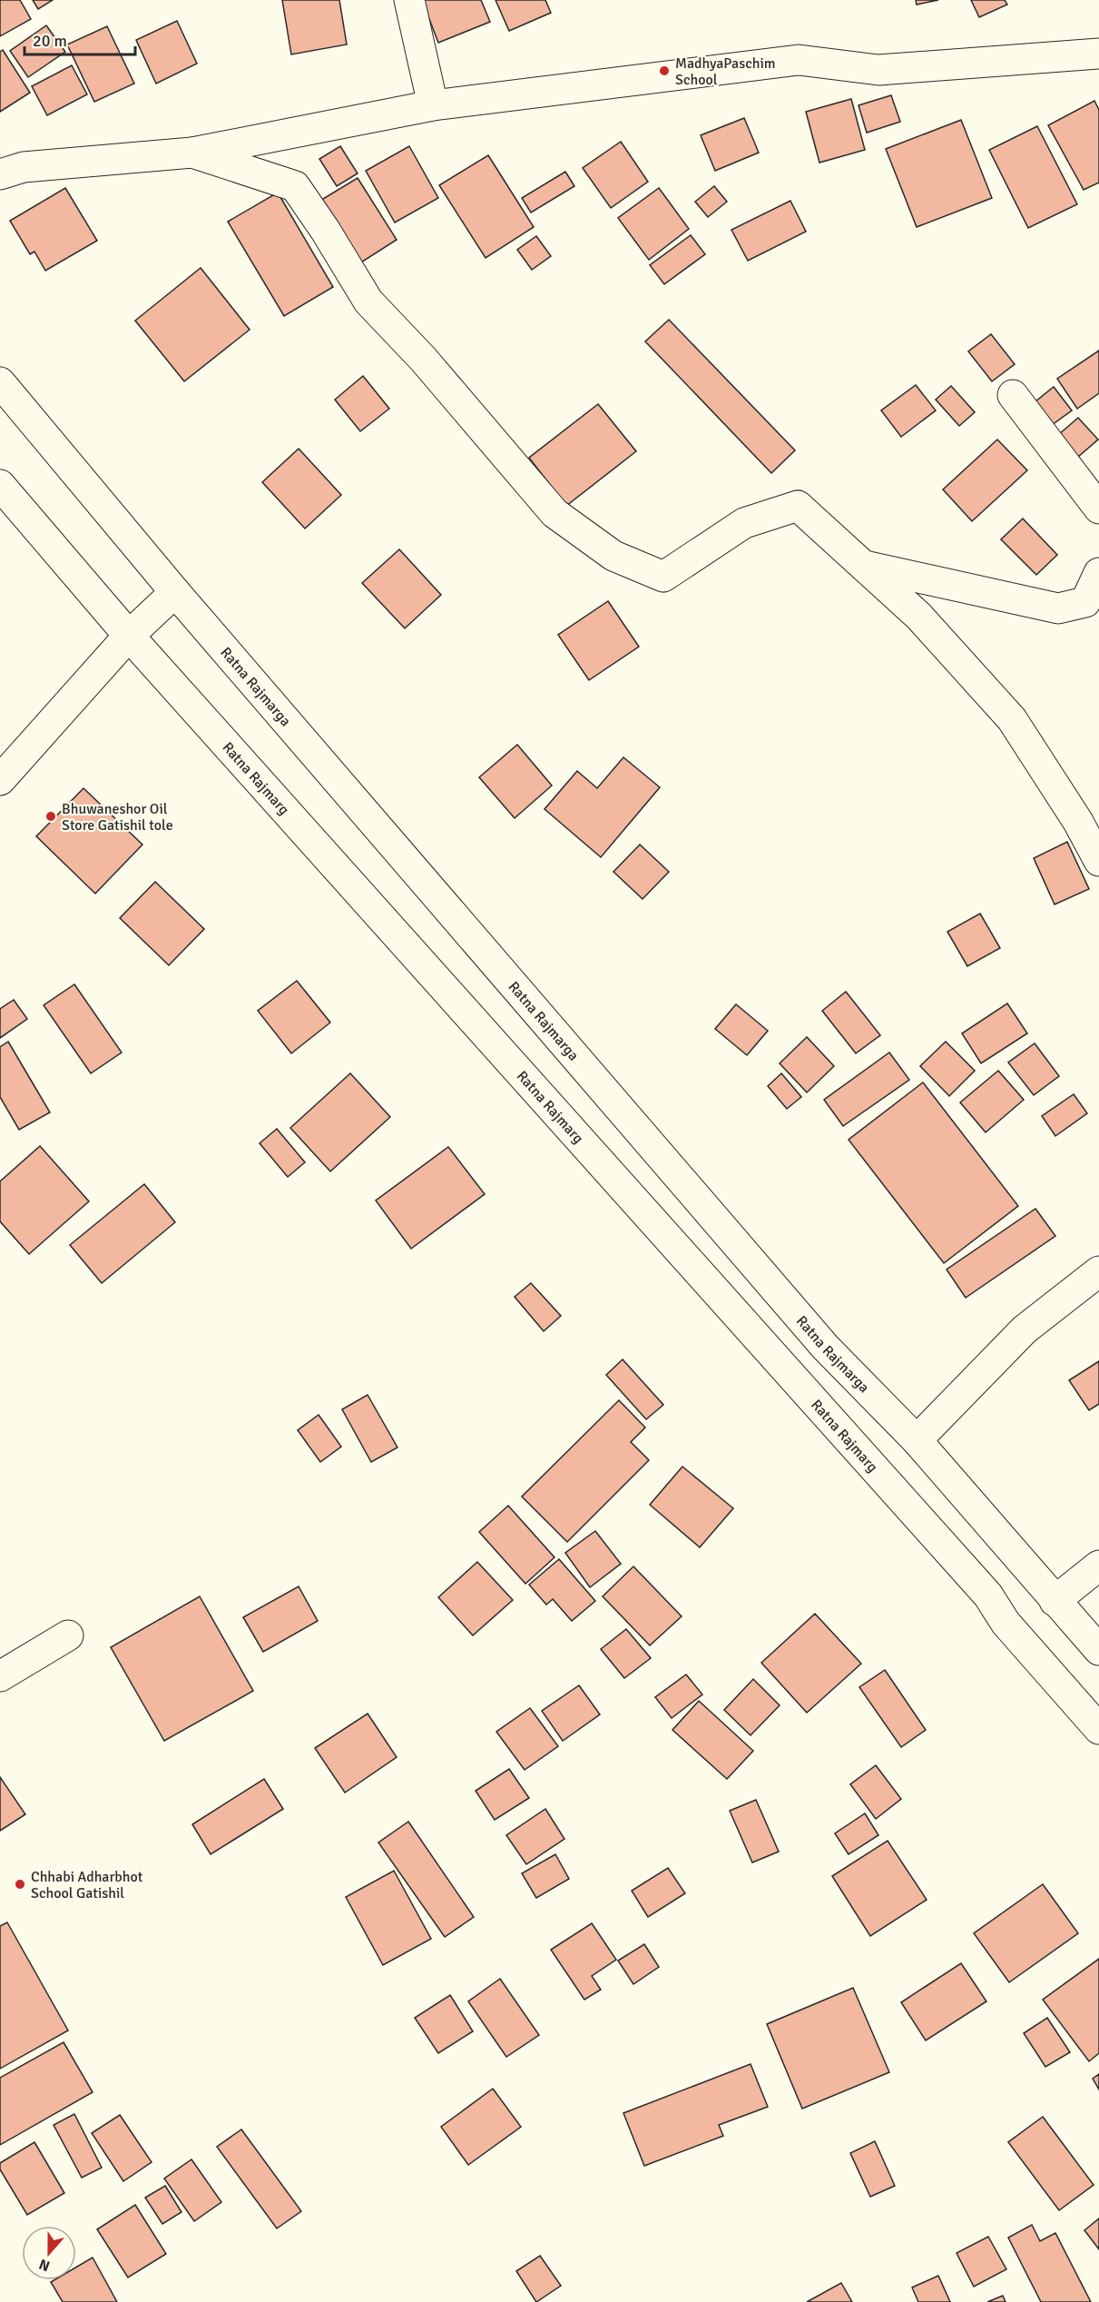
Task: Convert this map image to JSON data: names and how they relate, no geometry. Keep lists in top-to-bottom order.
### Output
{
  "streets": {
    "street": ["Ratna Rajmarga", "Ratna Rajmarg"]
  },
  "places": ["MadhyaPaschim School", "Bhuwaneshor Oil Store Gatishil tole", "Chhabi Adharbhot School Gatishil"],
  "scale_bar": "20 m",
  "north": "bottom"
}
